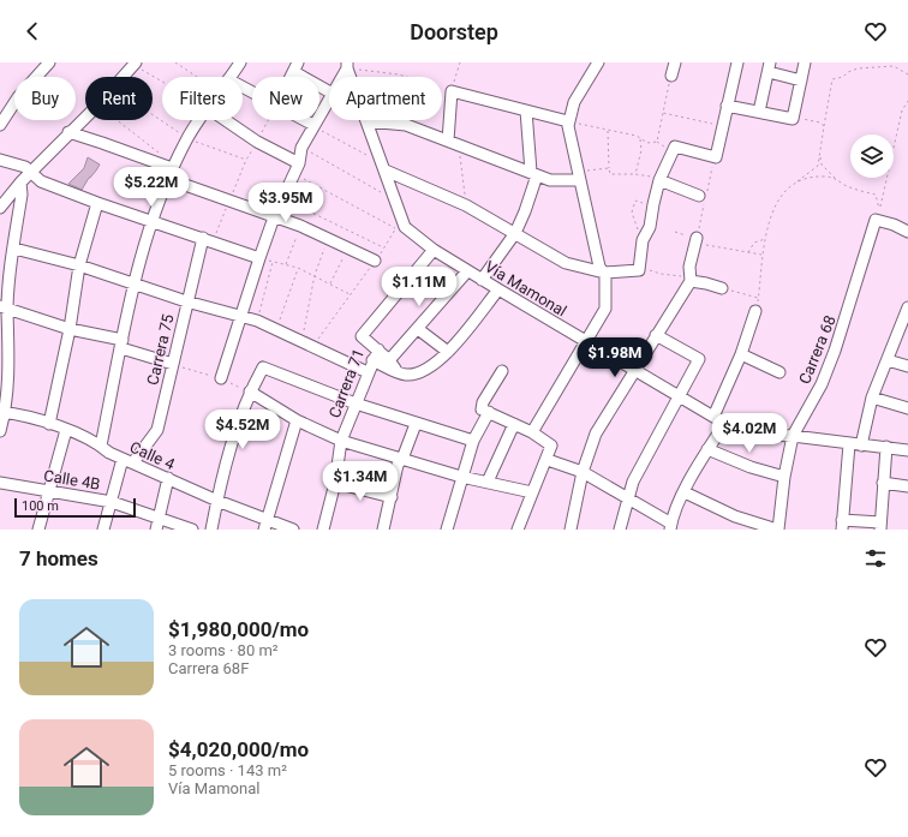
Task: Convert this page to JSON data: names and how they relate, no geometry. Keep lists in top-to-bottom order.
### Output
{
  "streets": {
    "street": [
      "Vía Mamonal",
      "Carrera 75",
      "Carrera 68",
      "Carrera 71",
      "Calle 4",
      "Calle 4B"
    ]
  },
  "crossings": [
    ["Vía Mamonal", "Carrera 68"],
    ["Vía Mamonal", "Carrera 71"],
    ["Carrera 75", "Calle 4"]
  ],
  "scale_bar": "100 m",
  "page": {
    "header": "Doorstep",
    "chip": [
      "Buy",
      "Rent",
      "Filters",
      "New",
      "Apartment"
    ],
    "price": [
      "$5.22M",
      "$3.95M",
      "$1.11M",
      "$1.98M",
      "$4.52M",
      "$4.02M",
      "$1.34M"
    ],
    "scale": "100 m",
    "heading": "7 homes",
    "list": [
      {
        "name": "$1,980,000/mo",
        "note": "3 rooms · 80 m² · Carrera 68F"
      },
      {
        "name": "$4,020,000/mo",
        "note": "5 rooms · 143 m² · Vía Mamonal"
      }
    ]
  }
}
